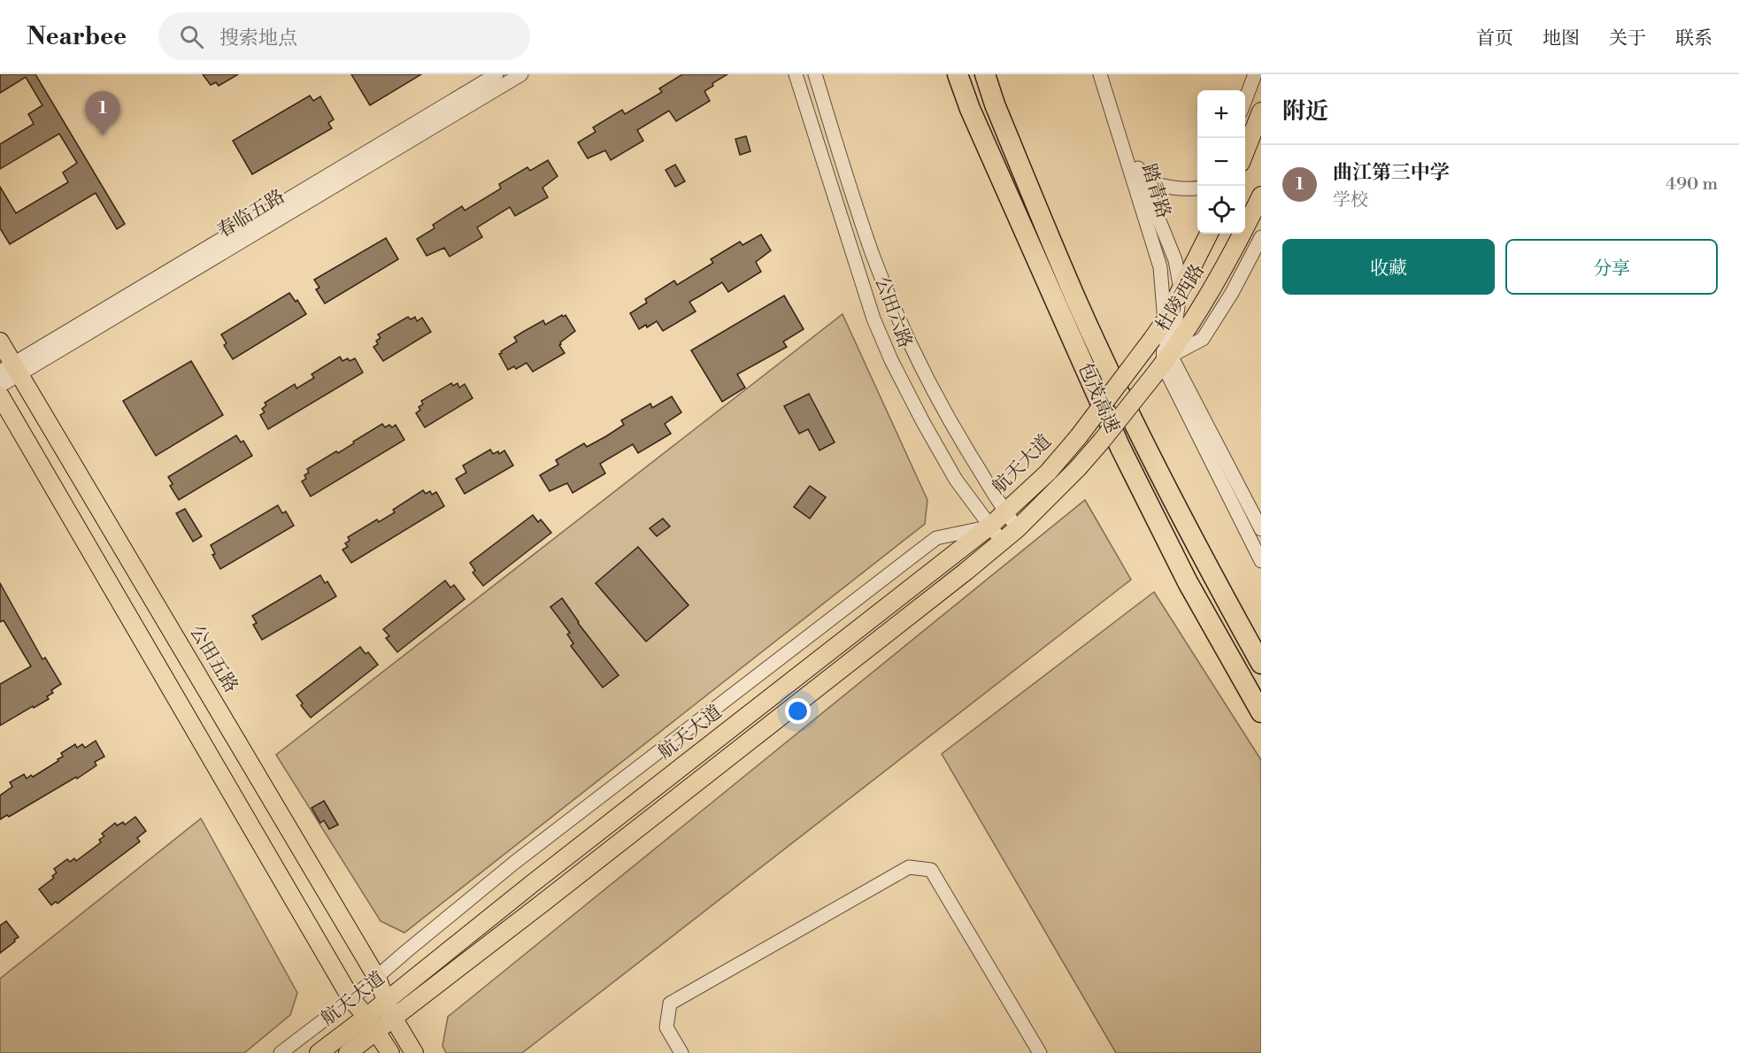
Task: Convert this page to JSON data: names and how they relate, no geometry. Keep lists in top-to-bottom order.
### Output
{
  "streets": {
    "highway": ["包茂高速"],
    "main road": ["杜陵西路", "航天大道", "公田五路"],
    "street": ["踏青路", "春临五路", "公田六路"]
  },
  "crossings": [
    ["踏青路", "杜陵西路"],
    ["春临五路", "公田五路"],
    ["杜陵西路", "航天大道"],
    ["公田六路", "航天大道"],
    ["航天大道", "公田五路"]
  ],
  "page": {
    "header": "Nearbee",
    "search": "搜索地点",
    "nav": [
      "首页",
      "地图",
      "关于",
      "联系"
    ],
    "heading": "附近",
    "map_buttons": ["+", "−"],
    "pins": "1",
    "list": [
      {
        "mark": "1",
        "name": "曲江第三中学",
        "note": "学校",
        "value": "490 m"
      }
    ],
    "buttons": ["收藏", "分享"]
  }
}
